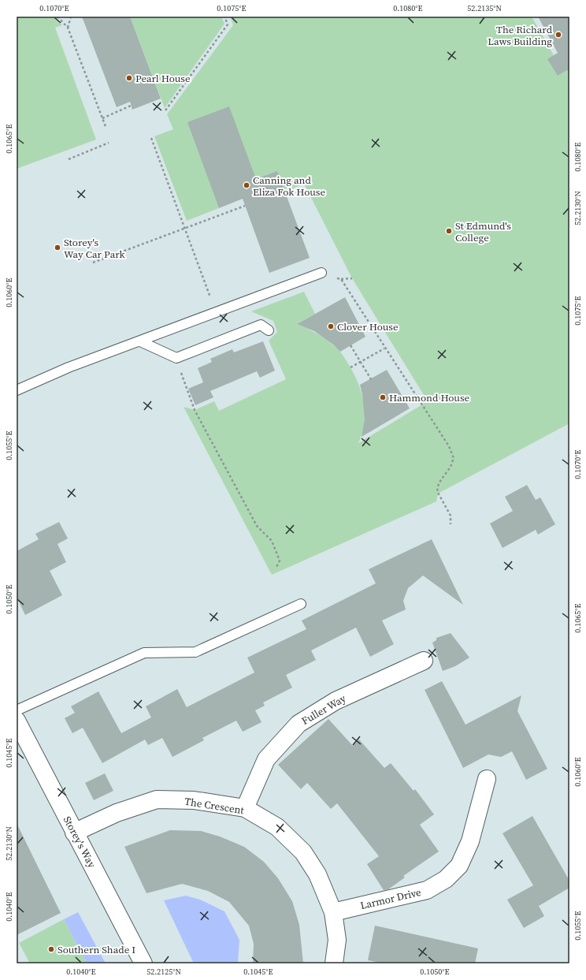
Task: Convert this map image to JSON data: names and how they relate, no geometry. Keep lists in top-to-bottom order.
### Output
{
  "streets": {
    "street": [
      "Fuller Way",
      "The Crescent",
      "Storey's Way",
      "Larmor Drive"
    ]
  },
  "crossings": [
    ["Fuller Way", "The Crescent"],
    ["The Crescent", "Storey's Way"],
    ["The Crescent", "Larmor Drive"]
  ],
  "places": [
    "The Richard Laws Building",
    "Pearl House",
    "Canning and Eliza Fok House",
    "St Edmund's College",
    "Storey's Way Car Park",
    "Clover House",
    "Hammond House",
    "Southern Shade I"
  ],
  "coordinates": [
    "0.1070°E",
    "0.1075°E",
    "0.1080°E",
    "52.2135°N",
    "0.1065°E",
    "52.2130°N",
    "0.1060°E",
    "0.1055°E",
    "0.1050°E",
    "0.1045°E",
    "0.1040°E",
    "52.2125°N"
  ]
}
